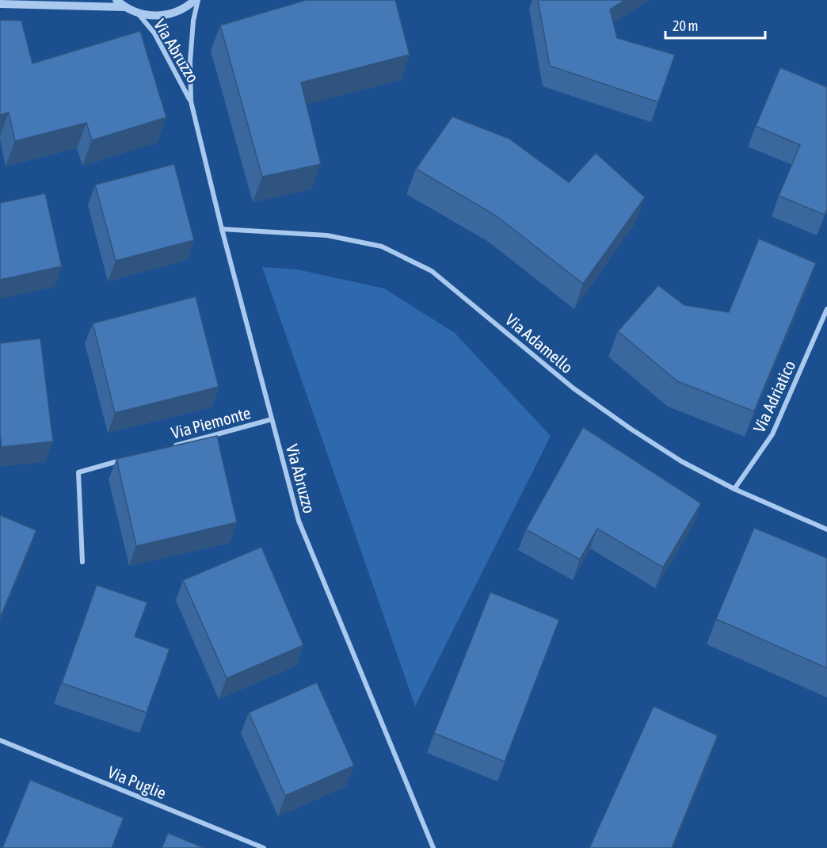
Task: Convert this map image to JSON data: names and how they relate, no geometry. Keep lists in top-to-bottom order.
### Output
{
  "streets": {
    "street": [
      "Via Abruzzo",
      "Via Adamello",
      "Via Adriatico",
      "Via Piemonte",
      "Via Puglie"
    ]
  },
  "crossings": [
    ["Via Abruzzo", "Via Adamello"],
    ["Via Abruzzo", "Via Piemonte"],
    ["Via Adamello", "Via Adriatico"]
  ],
  "scale_bar": "20 m"
}
